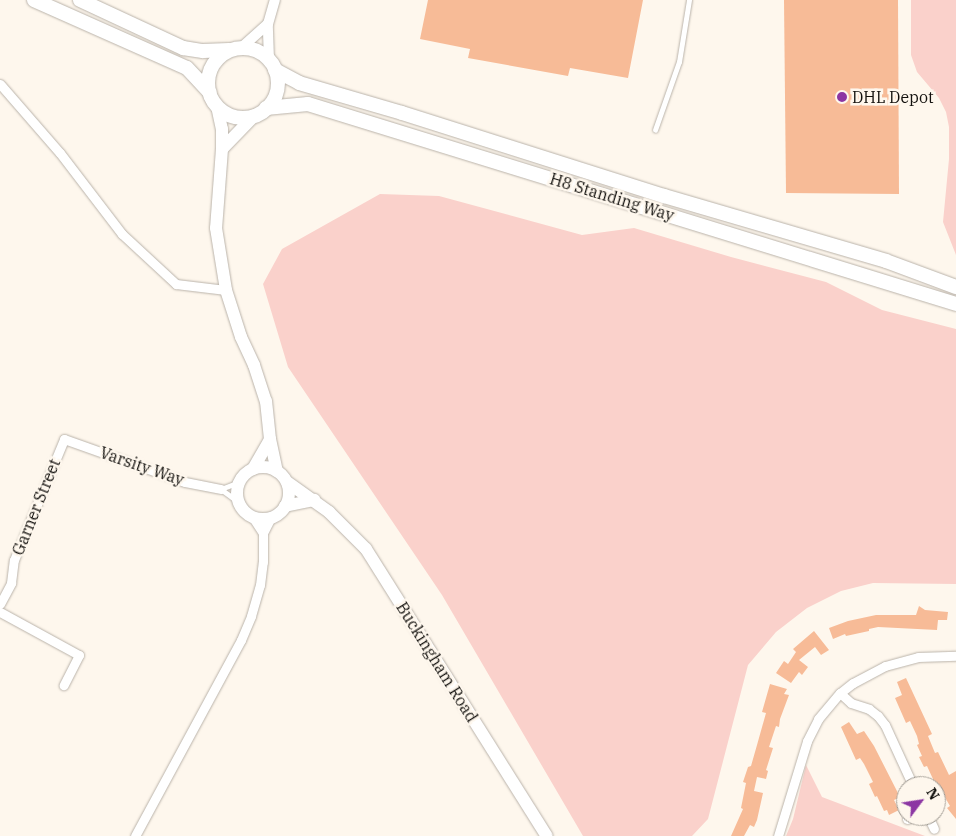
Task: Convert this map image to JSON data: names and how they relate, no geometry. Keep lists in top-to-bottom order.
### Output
{
  "streets": {
    "highway": ["H8 Standing Way"],
    "main road": ["Buckingham Road"],
    "street": ["Varsity Way", "Garner Street"]
  },
  "crossings": [
    ["Varsity Way", "Garner Street"]
  ],
  "places": ["DHL Depot"],
  "north": "top right"
}
